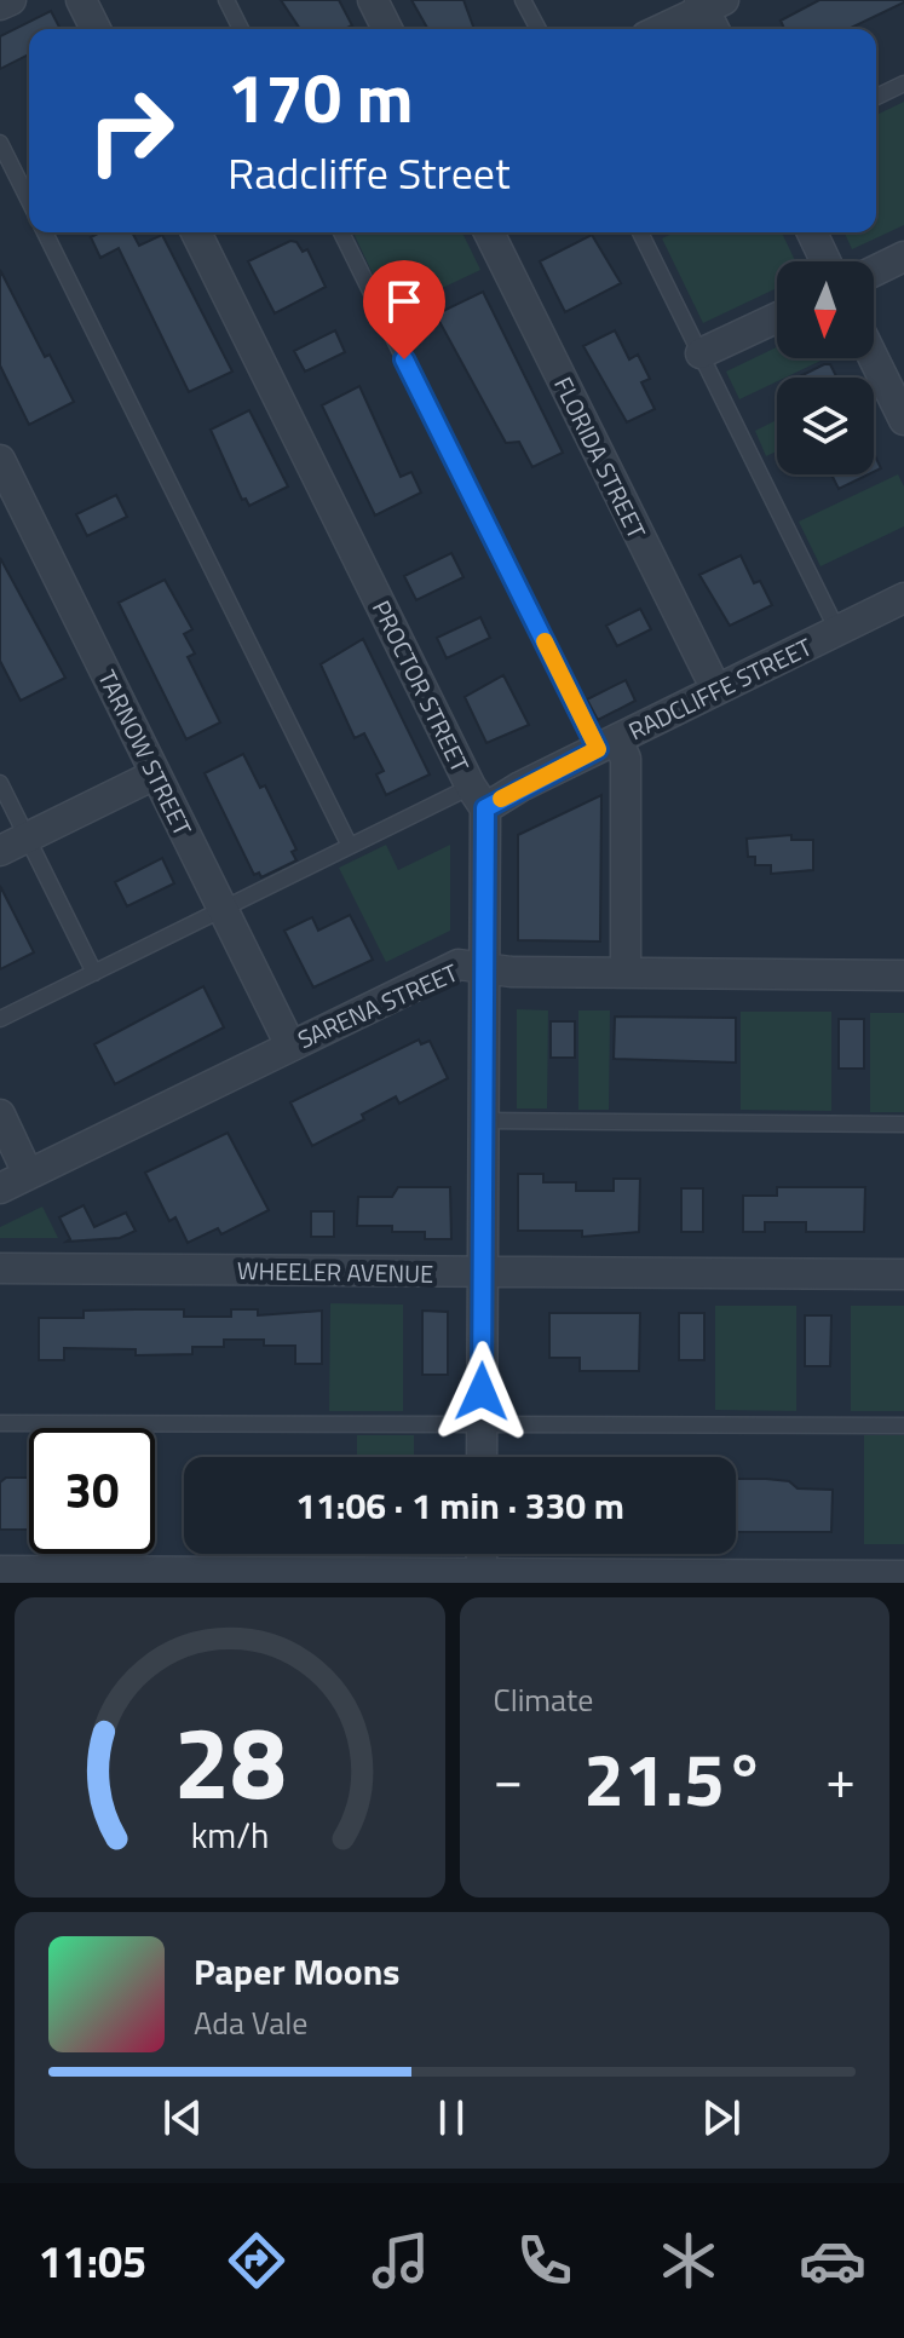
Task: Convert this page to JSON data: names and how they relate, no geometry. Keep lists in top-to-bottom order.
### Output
{
  "streets": {
    "street": [
      "FLORIDA STREET",
      "PROCTOR STREET",
      "RADCLIFFE STREET",
      "TARNOW STREET",
      "SARENA STREET",
      "WHEELER AVENUE"
    ]
  },
  "crossings": [
    ["FLORIDA STREET", "RADCLIFFE STREET"],
    ["PROCTOR STREET", "RADCLIFFE STREET"],
    ["PROCTOR STREET", "SARENA STREET"],
    ["PROCTOR STREET", "WHEELER AVENUE"],
    ["TARNOW STREET", "SARENA STREET"]
  ],
  "north": "bottom",
  "page": {
    "turn": ["170 m", "Radcliffe Street"],
    "limit": "30",
    "trip": "11:06 · 1 min · 330 m",
    "tile": "Climate",
    "heat": ["−", "21.5°", "+"],
    "song": ["Paper Moons", "Ada Vale"],
    "tabs": "11:05",
    "gauge": ["28", "km/h"]
  }
}
